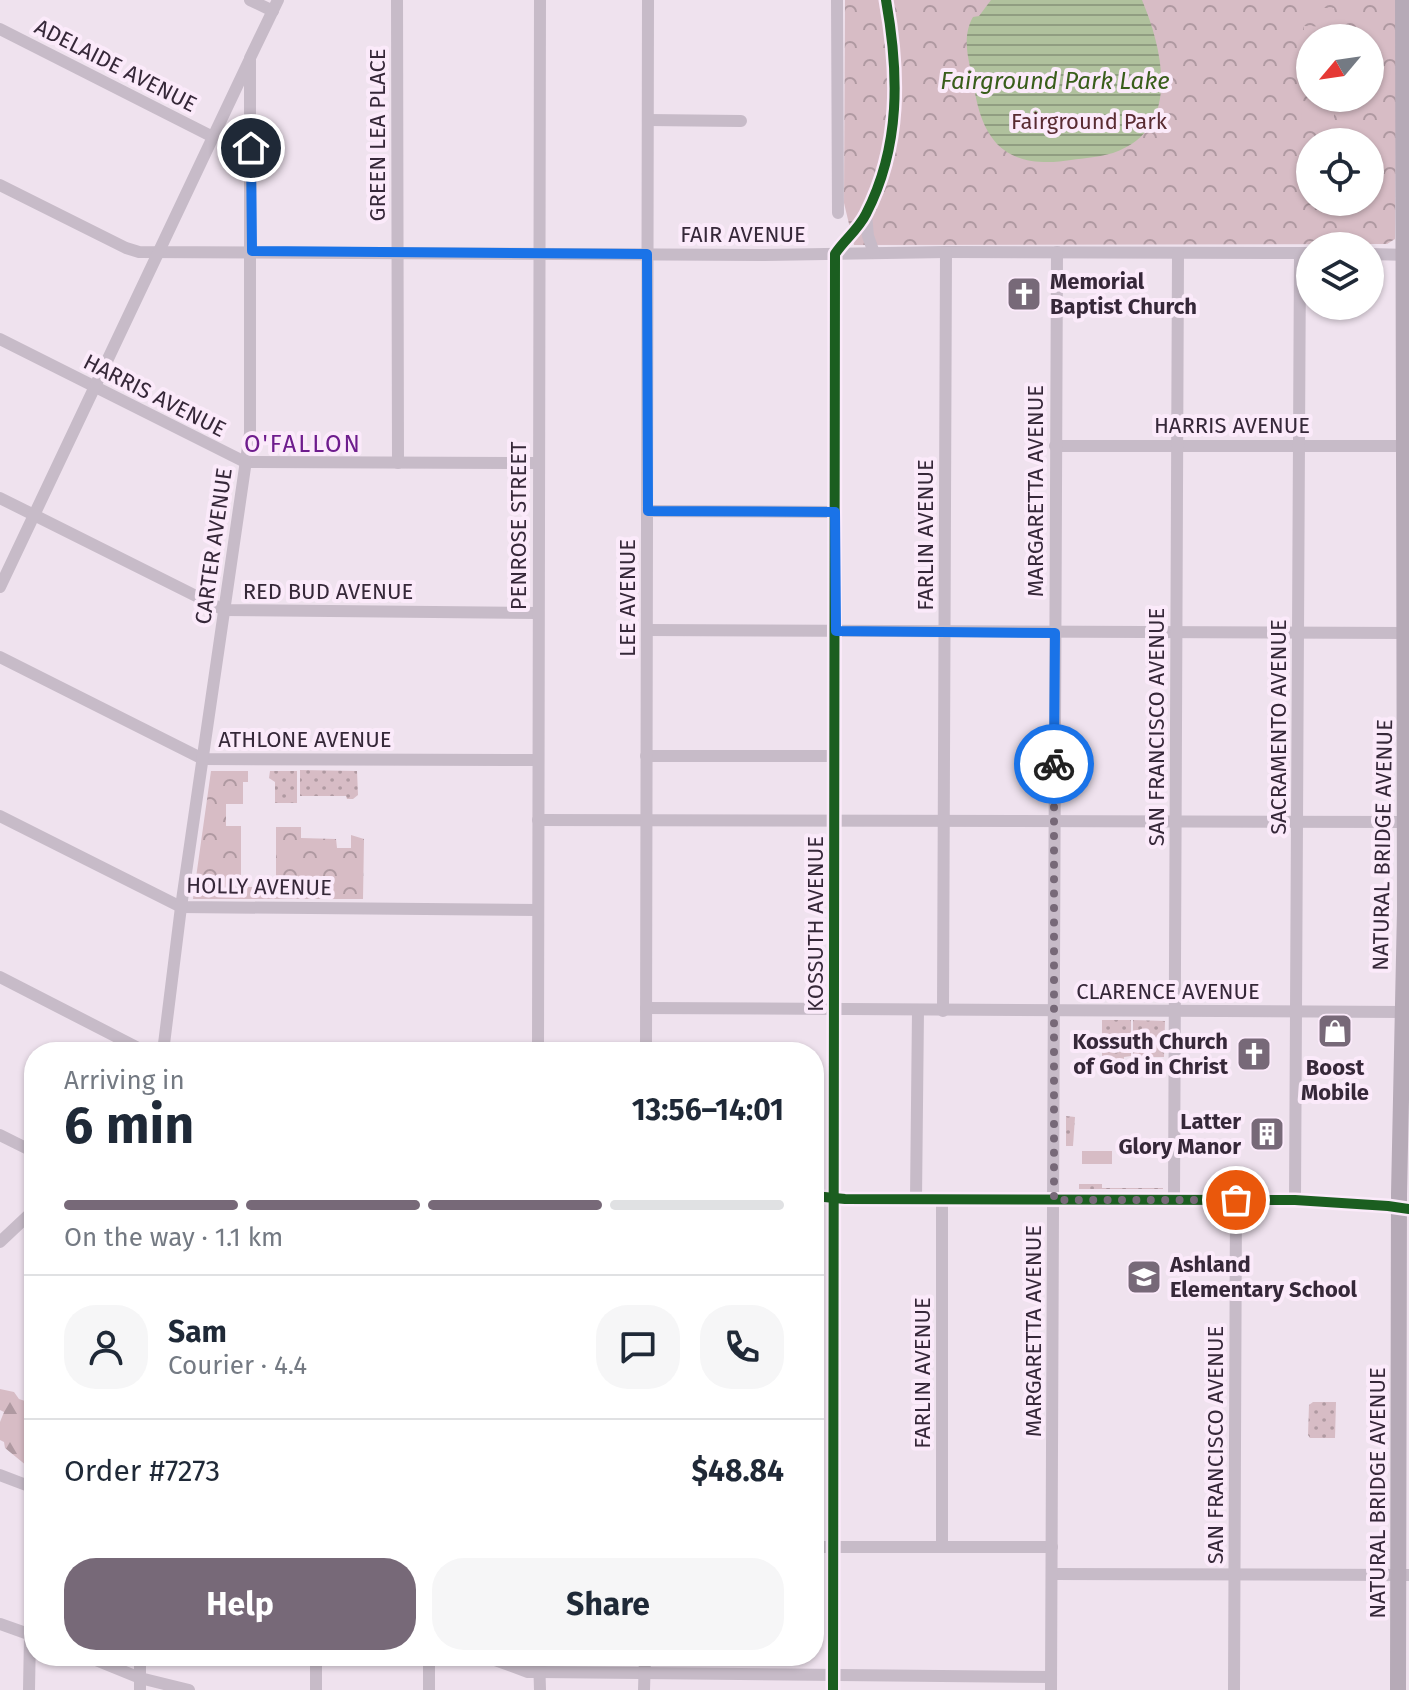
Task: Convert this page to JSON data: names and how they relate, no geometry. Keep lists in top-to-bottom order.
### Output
{
  "streets": {
    "main road": ["NATURAL BRIDGE AVENUE"],
    "street": [
      "ADELAIDE AVENUE",
      "GREEN LEA PLACE",
      "FAIR AVENUE",
      "HARRIS AVENUE",
      "MARGARETTA AVENUE",
      "PENROSE STREET",
      "FARLIN AVENUE",
      "CARTER AVENUE",
      "RED BUD AVENUE",
      "LEE AVENUE",
      "SAN FRANCISCO AVENUE",
      "SACRAMENTO AVENUE",
      "ATHLONE AVENUE",
      "HOLLY AVENUE",
      "KOSSUTH AVENUE",
      "CLARENCE AVENUE"
    ]
  },
  "crossings": [
    ["GREEN LEA PLACE", "FAIR AVENUE"],
    ["GREEN LEA PLACE", "HARRIS AVENUE"],
    ["FAIR AVENUE", "MARGARETTA AVENUE"],
    ["FAIR AVENUE", "PENROSE STREET"],
    ["FAIR AVENUE", "FARLIN AVENUE"],
    ["FAIR AVENUE", "CARTER AVENUE"],
    ["FAIR AVENUE", "LEE AVENUE"],
    ["FAIR AVENUE", "SAN FRANCISCO AVENUE"],
    ["FAIR AVENUE", "KOSSUTH AVENUE"],
    ["HARRIS AVENUE", "MARGARETTA AVENUE"],
    ["HARRIS AVENUE", "PENROSE STREET"],
    ["HARRIS AVENUE", "CARTER AVENUE"],
    ["HARRIS AVENUE", "SAN FRANCISCO AVENUE"],
    ["HARRIS AVENUE", "SACRAMENTO AVENUE"],
    ["HARRIS AVENUE", "NATURAL BRIDGE AVENUE"],
    ["MARGARETTA AVENUE", "CLARENCE AVENUE"],
    ["PENROSE STREET", "RED BUD AVENUE"],
    ["PENROSE STREET", "ATHLONE AVENUE"],
    ["PENROSE STREET", "HOLLY AVENUE"],
    ["FARLIN AVENUE", "CLARENCE AVENUE"],
    ["CARTER AVENUE", "RED BUD AVENUE"],
    ["CARTER AVENUE", "ATHLONE AVENUE"],
    ["CARTER AVENUE", "HOLLY AVENUE"],
    ["LEE AVENUE", "CLARENCE AVENUE"],
    ["SAN FRANCISCO AVENUE", "CLARENCE AVENUE"],
    ["SACRAMENTO AVENUE", "CLARENCE AVENUE"],
    ["NATURAL BRIDGE AVENUE", "CLARENCE AVENUE"],
    ["KOSSUTH AVENUE", "CLARENCE AVENUE"]
  ],
  "districts": ["O'FALLON"],
  "water": ["Fairground Park Lake"],
  "parks": ["Fairground Park"],
  "places": {
    "church": ["Memorial Baptist Church", "Kossuth Church of God in Christ"],
    "shop": ["Boost Mobile"],
    "building": ["Latter Glory Manor"],
    "school or university": ["Ashland Elementary School"]
  },
  "north": "bottom left",
  "page": {
    "heading": ["6 min", "Arriving in", "13:56–14:01"],
    "panel": [
      "Sam",
      "Courier · 4.4",
      "Order #7273",
      "$48.84"
    ],
    "bar": "On the way · 1.1 km",
    "buttons": ["Help", "Share"]
  }
}
